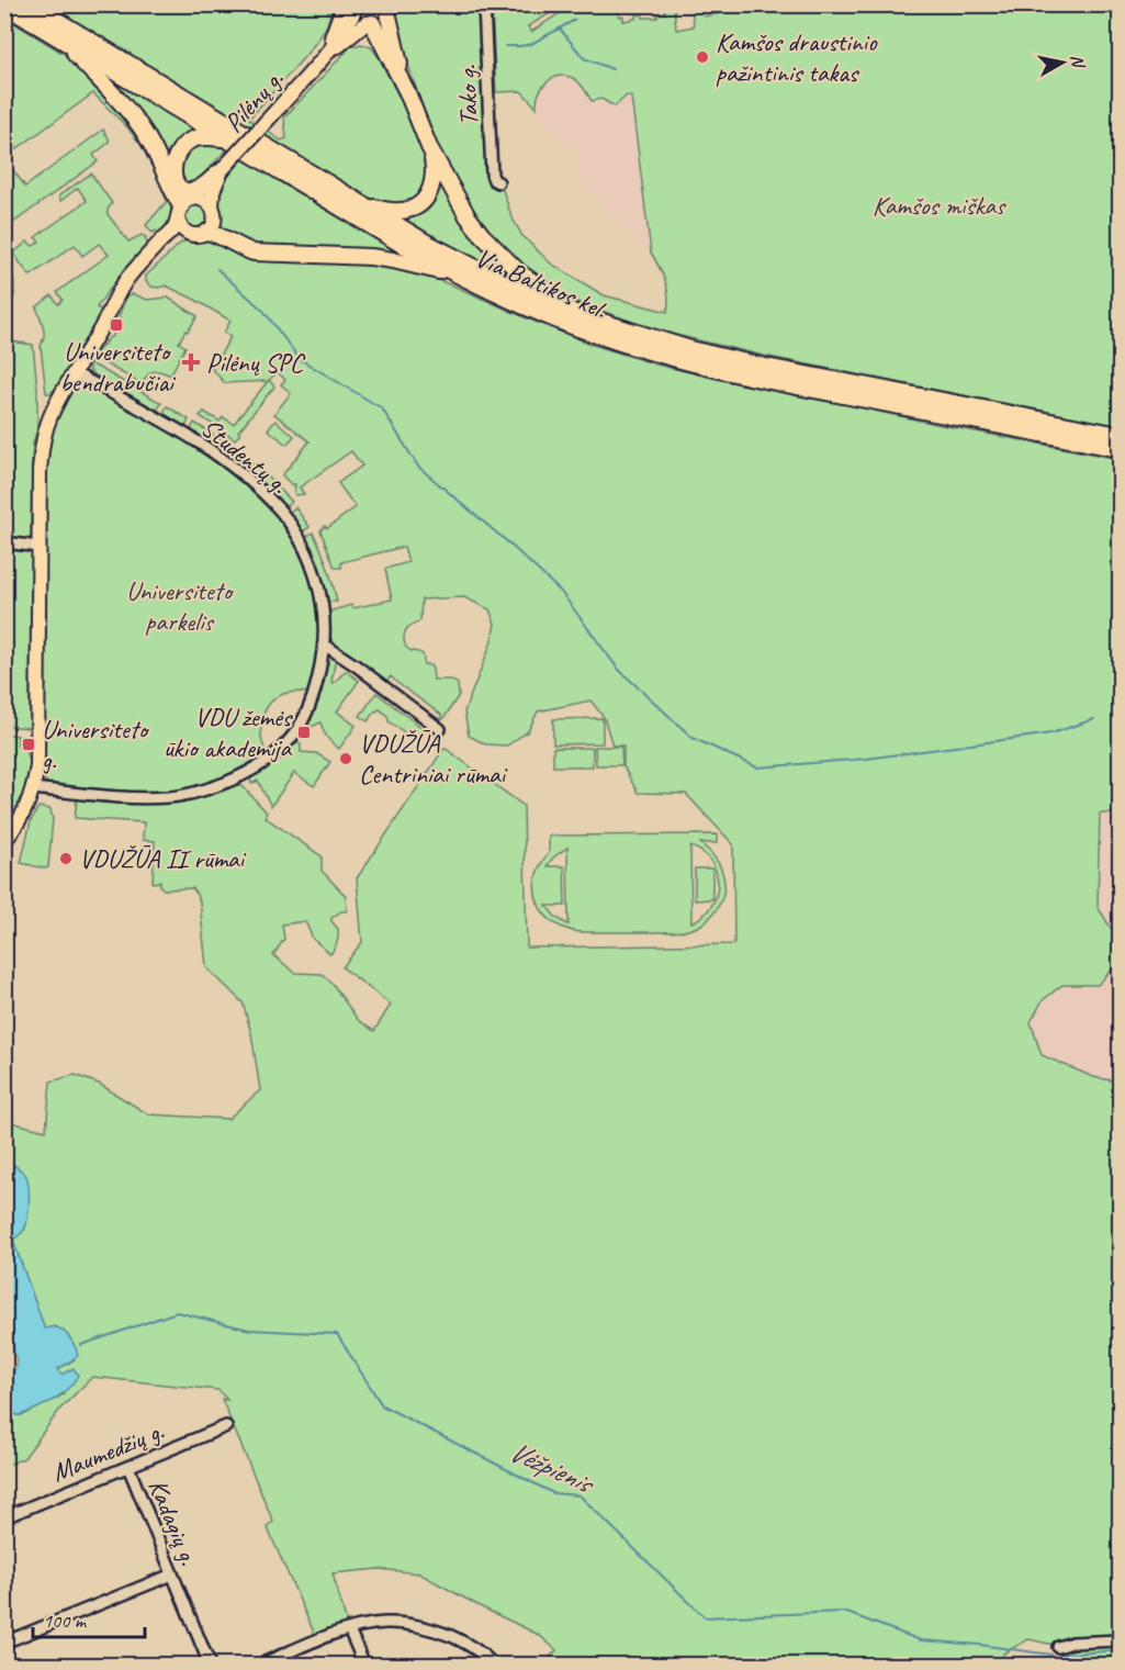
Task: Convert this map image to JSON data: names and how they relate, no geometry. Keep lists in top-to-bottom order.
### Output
{
  "streets": {
    "highway": ["Via Baltikos kel."],
    "main road": ["Pilėnų g."],
    "street": [
      "Tako g.",
      "Studentų g.",
      "Maumedžių g.",
      "Kadagių g."
    ]
  },
  "crossings": [
    ["Maumedžių g.", "Kadagių g."]
  ],
  "water": ["Vėžpienis"],
  "parks": ["Kamšos miškas", "Universiteto parkelis"],
  "places": {
    "other": ["Kamšos draustinio pažintinis takas", "VDUŽŪA Centriniai rūmai", "VDUŽŪA II rūmai"],
    "transit": ["Universiteto bendrabučiai", "VDU žemės ūkio akademija", "Universiteto g."],
    "health": ["Pilėnų SPC"]
  },
  "scale_bar": "100 m",
  "north": "right"
}
